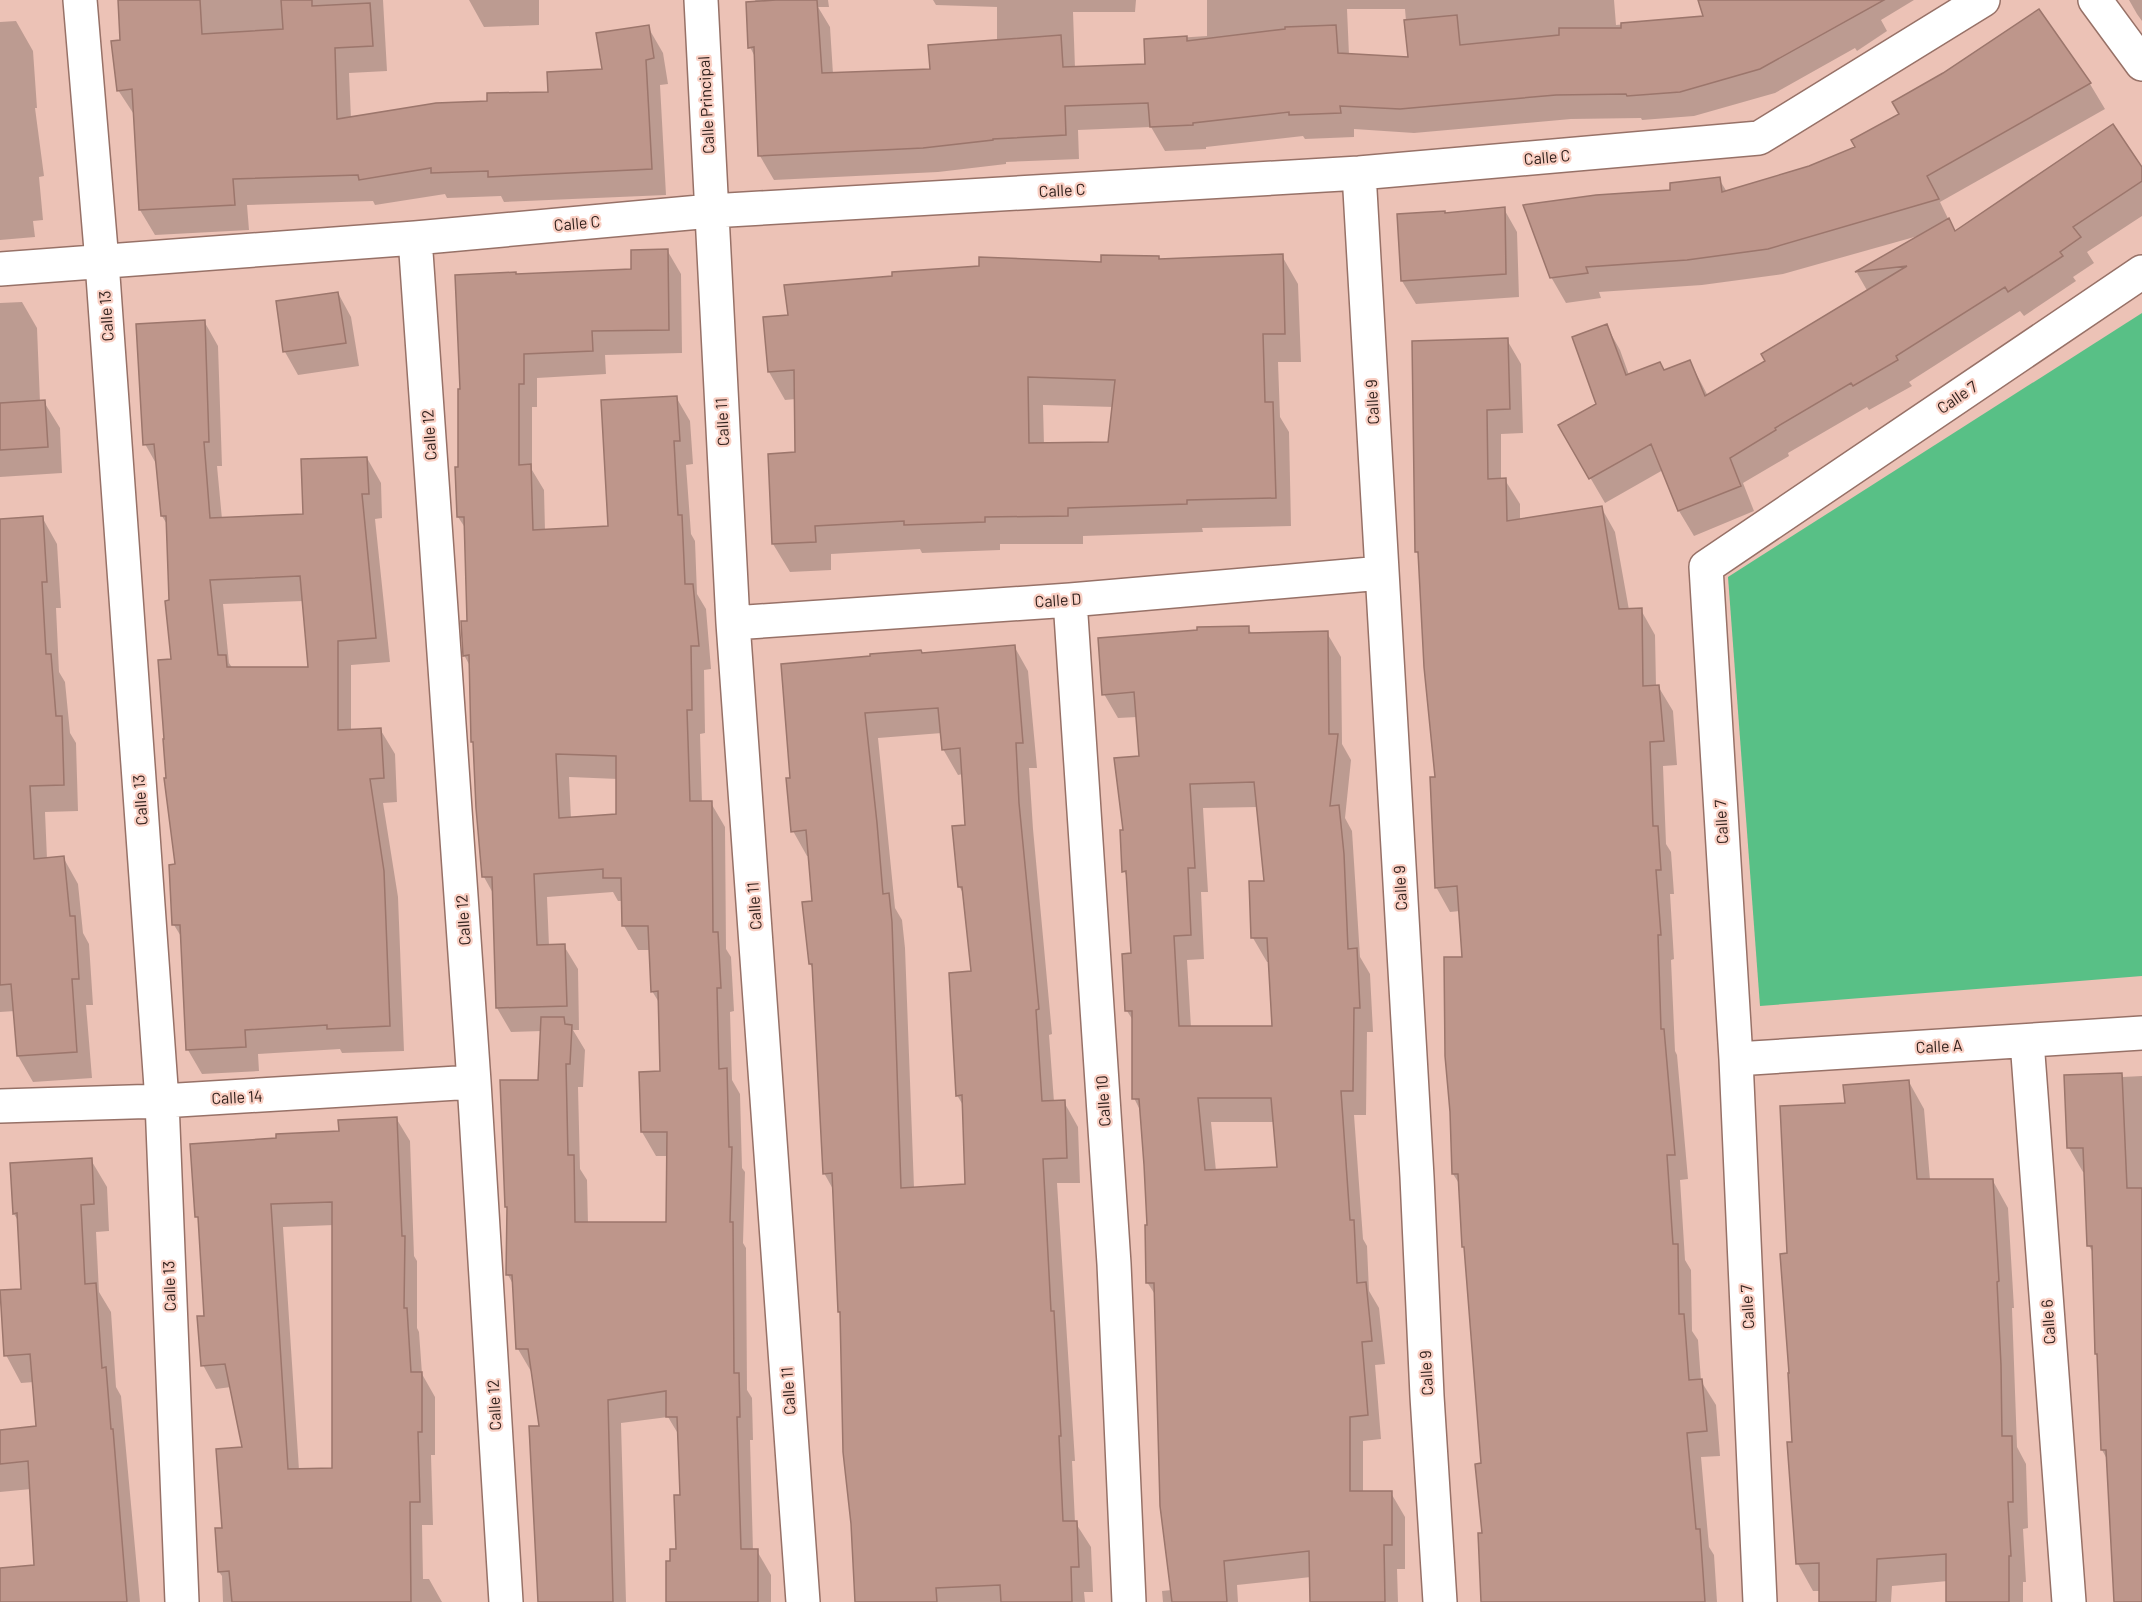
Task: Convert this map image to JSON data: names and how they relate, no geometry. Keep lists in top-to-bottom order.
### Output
{
  "streets": {
    "street": [
      "Calle Principal",
      "Calle C",
      "Calle 13",
      "Calle 7",
      "Calle 9",
      "Calle 11",
      "Calle 12",
      "Calle D",
      "Calle A",
      "Calle 14",
      "Calle 10",
      "Calle 6"
    ]
  },
  "crossings": [
    ["Calle Principal", "Calle C"],
    ["Calle Principal", "Calle 11"],
    ["Calle C", "Calle 13"],
    ["Calle C", "Calle 9"],
    ["Calle C", "Calle 11"],
    ["Calle C", "Calle 12"],
    ["Calle 13", "Calle 14"],
    ["Calle 7", "Calle A"],
    ["Calle 9", "Calle D"],
    ["Calle 11", "Calle D"],
    ["Calle 12", "Calle 14"],
    ["Calle D", "Calle 10"],
    ["Calle A", "Calle 6"]
  ]
}
